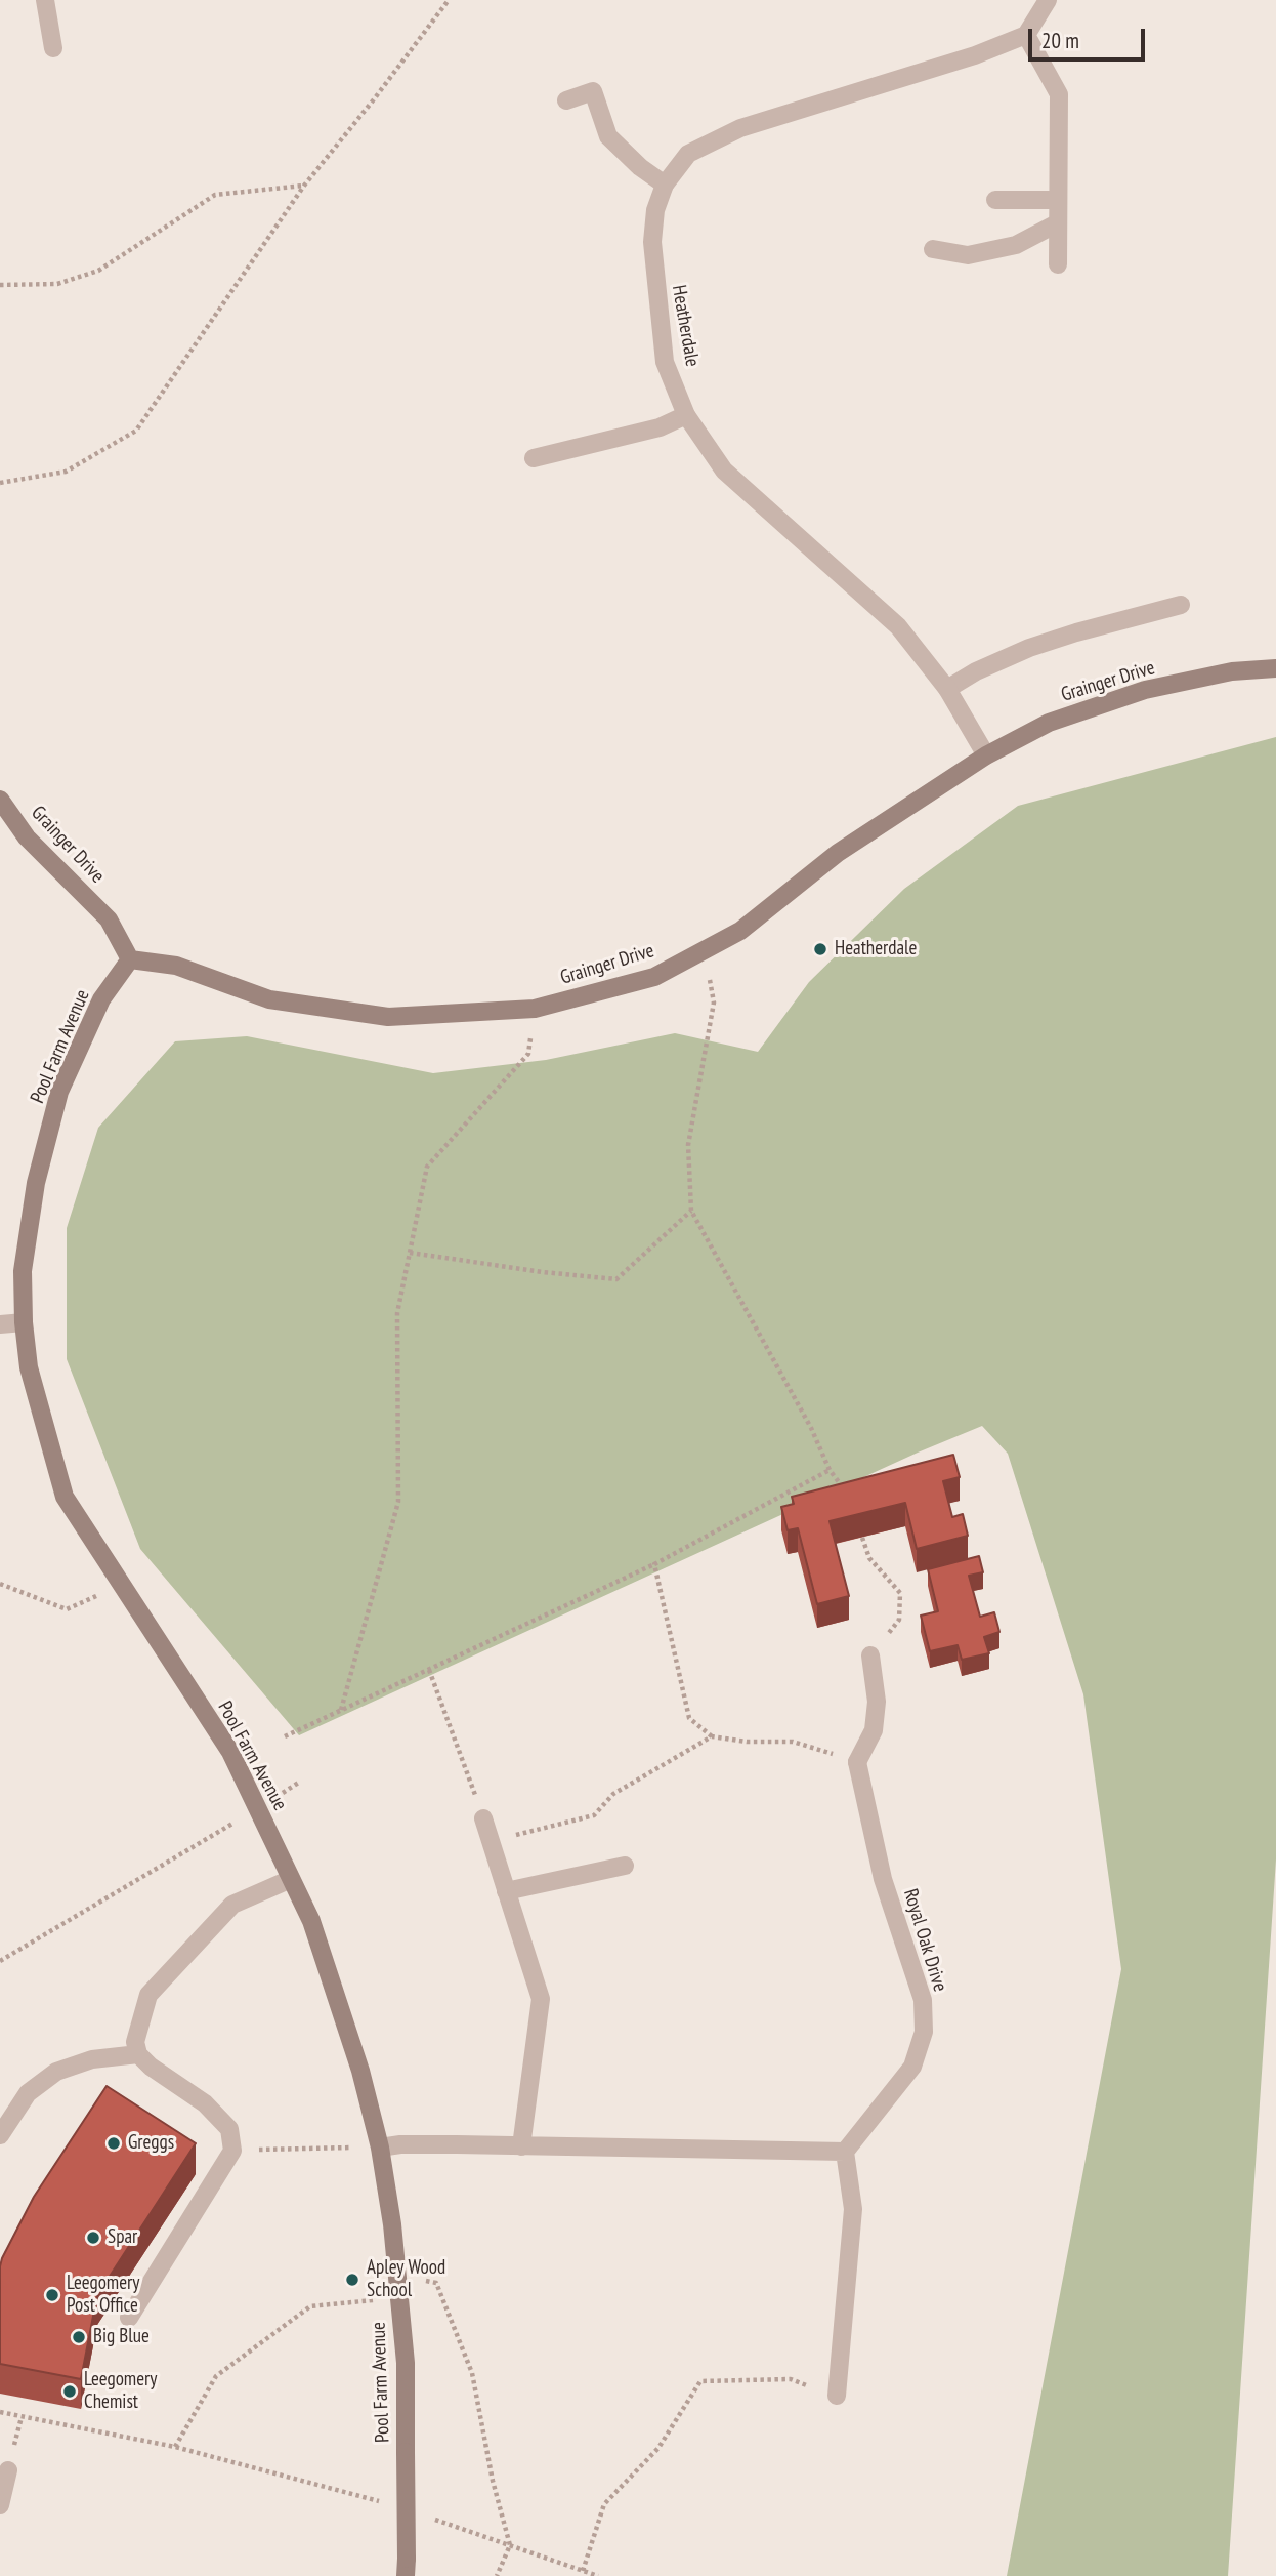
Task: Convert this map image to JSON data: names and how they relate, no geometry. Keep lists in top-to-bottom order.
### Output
{
  "streets": {
    "street": [
      "Heatherdale",
      "Grainger Drive",
      "Pool Farm Avenue",
      "Royal Oak Drive"
    ]
  },
  "crossings": [
    ["Heatherdale", "Grainger Drive"],
    ["Grainger Drive", "Pool Farm Avenue"]
  ],
  "places": [
    "Heatherdale",
    "Greggs",
    "Spar",
    "Apley Wood School",
    "Leegomery Post Office",
    "Big Blue",
    "Leegomery Chemist"
  ],
  "scale_bar": "20 m"
}
